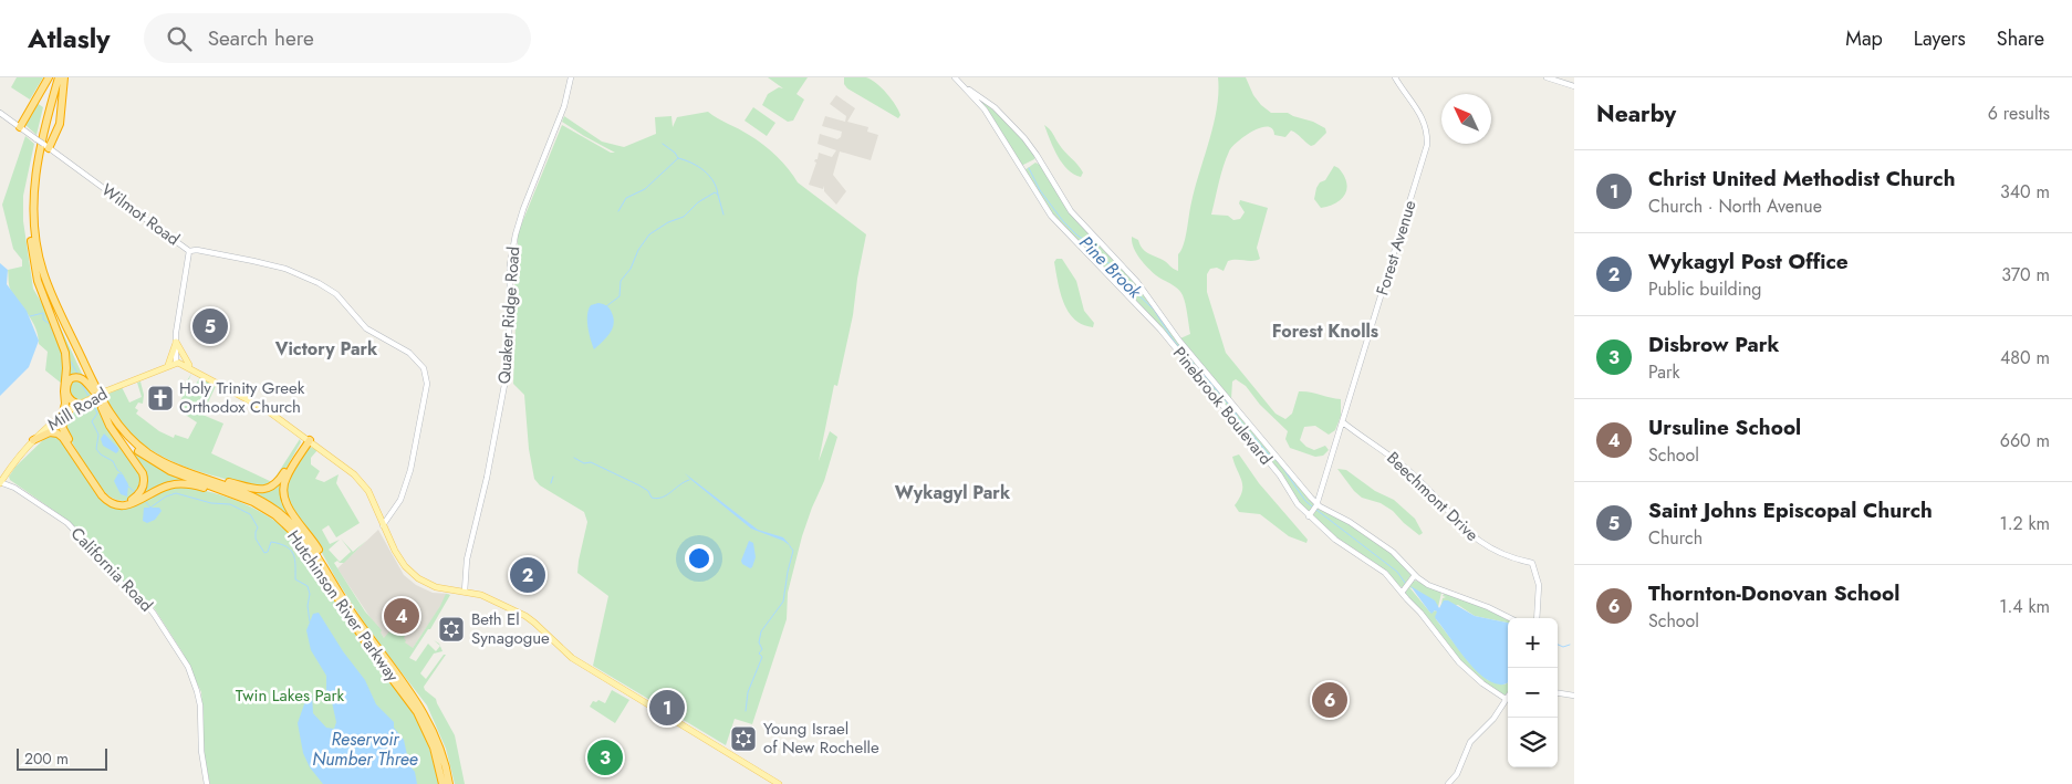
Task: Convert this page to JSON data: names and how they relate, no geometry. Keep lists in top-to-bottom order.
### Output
{
  "streets": {
    "highway": ["Hutchinson River Parkway"],
    "main road": ["Mill Road"],
    "street": [
      "Wilmot Road",
      "Forest Avenue",
      "Quaker Ridge Road",
      "Pinebrook Boulevard",
      "Beechmont Drive",
      "California Road"
    ]
  },
  "crossings": [
    ["Wilmot Road", "Mill Road"],
    ["Forest Avenue", "Pinebrook Boulevard"],
    ["Forest Avenue", "Beechmont Drive"],
    ["Mill Road", "California Road"]
  ],
  "districts": ["Forest Knolls", "Victory Park", "Wykagyl Park"],
  "water": ["Pine Brook", "Reservoir Number Three"],
  "parks": ["Twin Lakes Park"],
  "places": {
    "church": ["Holy Trinity Greek Orthodox Church"],
    "synagogue": ["Beth El Synagogue", "Young Israel of New Rochelle"]
  },
  "scale_bar": "200 m",
  "north": "top left",
  "page": {
    "header": "Atlasly",
    "search": "Search here",
    "nav": ["Map", "Layers", "Share"],
    "heading": ["Nearby", "6 results"],
    "list": [
      {
        "mark": "1",
        "name": "Christ United Methodist Church",
        "note": "Church · North Avenue",
        "value": "340 m"
      },
      {
        "mark": "2",
        "name": "Wykagyl Post Office",
        "note": "Public building",
        "value": "370 m"
      },
      {
        "mark": "3",
        "name": "Disbrow Park",
        "note": "Park",
        "value": "480 m"
      },
      {
        "mark": "4",
        "name": "Ursuline School",
        "note": "School",
        "value": "660 m"
      },
      {
        "mark": "5",
        "name": "Saint Johns Episcopal Church",
        "note": "Church",
        "value": "1.2 km"
      },
      {
        "mark": "6",
        "name": "Thornton-Donovan School",
        "note": "School",
        "value": "1.4 km"
      }
    ],
    "pins": [
      "5",
      "2",
      "4",
      "6",
      "1",
      "3"
    ],
    "map_buttons": ["+", "−"],
    "scale": "200 m"
  }
}
